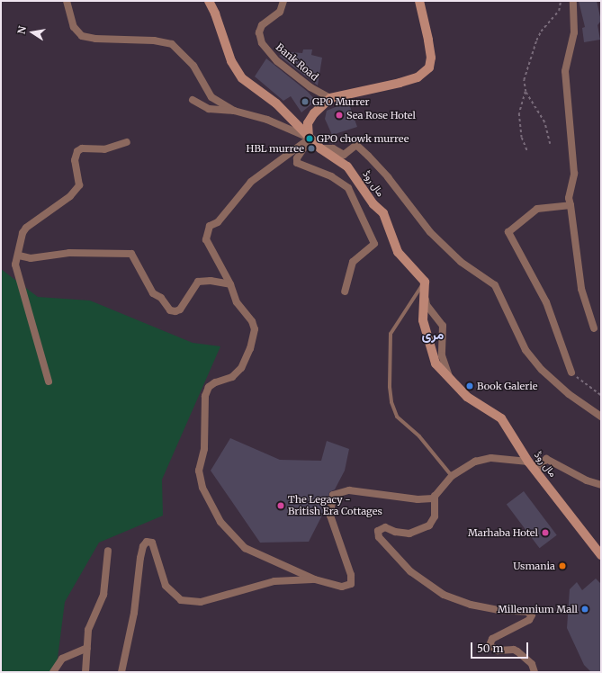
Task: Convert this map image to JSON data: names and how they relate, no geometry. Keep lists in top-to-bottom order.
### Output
{
  "streets": {
    "main road": ["مال روڈ"],
    "street": ["Bank Road"]
  },
  "districts": ["مری"],
  "places": [
    "GPO Murrer",
    "Sea Rose Hotel",
    "GPO chowk murree",
    "HBL murree",
    "Book Galerie",
    "The Legacy - British Era Cottages",
    "Marhaba Hotel",
    "Usmania",
    "Millennium Mall"
  ],
  "scale_bar": "50 m",
  "north": "left"
}
